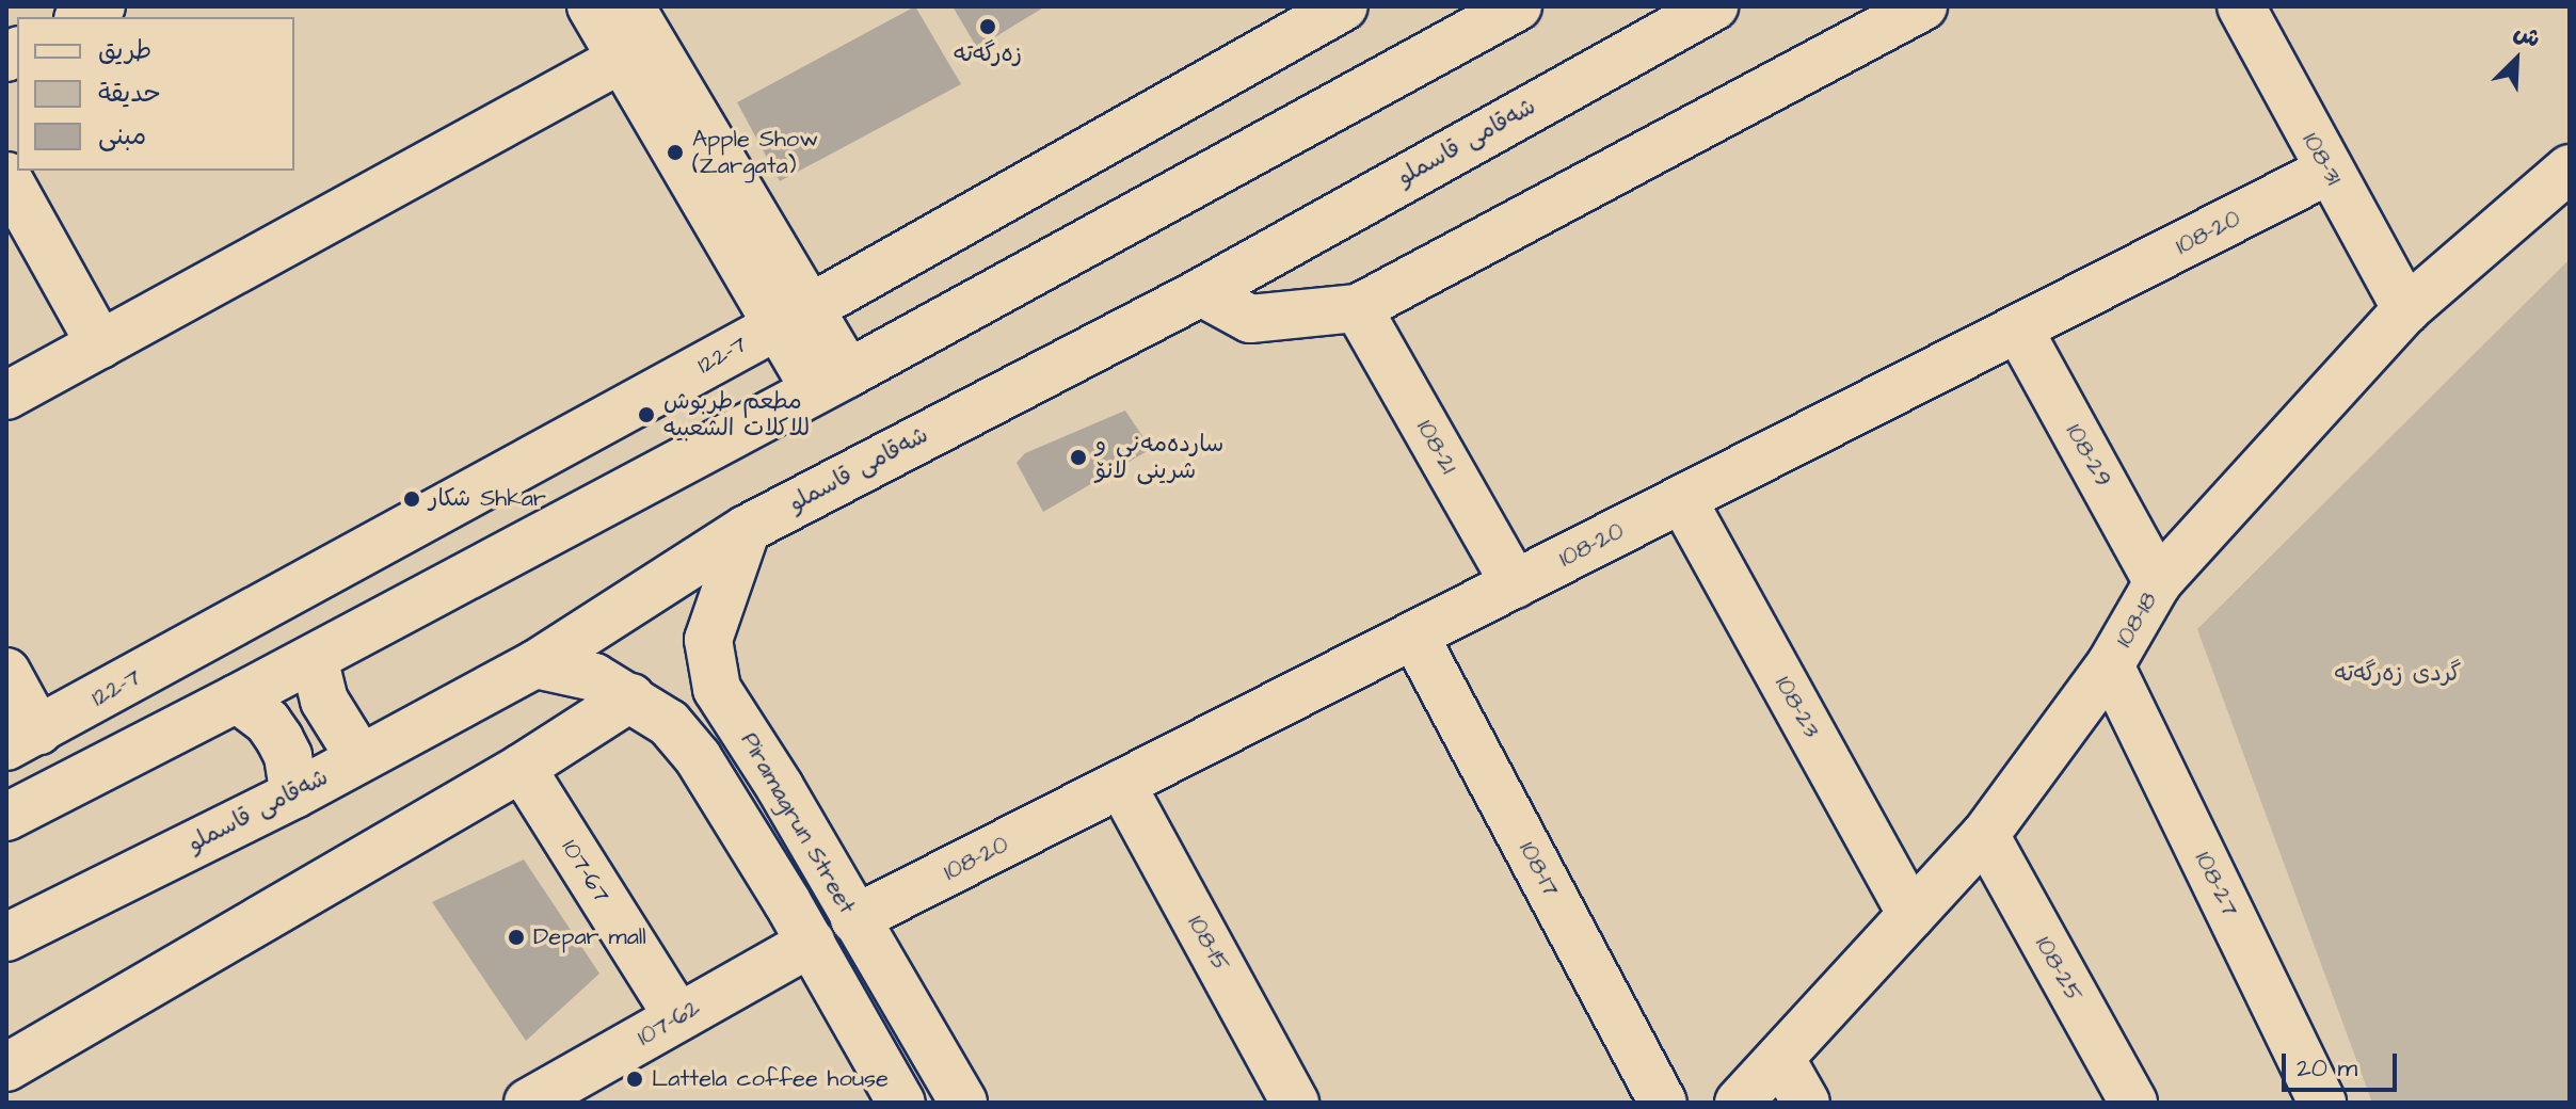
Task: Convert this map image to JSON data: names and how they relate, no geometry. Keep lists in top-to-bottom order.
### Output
{
  "streets": {
    "street": [
      "شەقامی قاسملو",
      "108-31",
      "108-20",
      "122-7",
      "108-21",
      "108-29",
      "108-18",
      "108-23",
      "Piramagrun Street",
      "108-17",
      "107-67",
      "108-27",
      "108-15",
      "108-25",
      "107-62"
    ]
  },
  "crossings": [
    ["شەقامی قاسملو", "Piramagrun Street"],
    ["108-31", "108-20"],
    ["108-31", "108-18"],
    ["108-20", "108-21"],
    ["108-20", "108-29"],
    ["108-20", "108-23"],
    ["108-20", "Piramagrun Street"],
    ["108-20", "108-17"],
    ["108-20", "108-15"],
    ["108-29", "108-18"],
    ["108-18", "108-23"],
    ["108-18", "108-27"],
    ["108-18", "108-25"],
    ["Piramagrun Street", "107-62"],
    ["107-67", "107-62"]
  ],
  "parks": ["گردی زەرگەتە"],
  "places": [
    "زەرگەتە",
    "Apple Show (Zargata)",
    "مطعم طربوش للاكلات الشعبيه",
    "ساردەمەنی و شرینی لانۆ",
    "شکار Shkar",
    "Depar mall",
    "Lattela coffee house"
  ],
  "legend": ["طريق", "حديقة", "مبنى"],
  "scale_bar": "20 m",
  "north": "top right"
}
